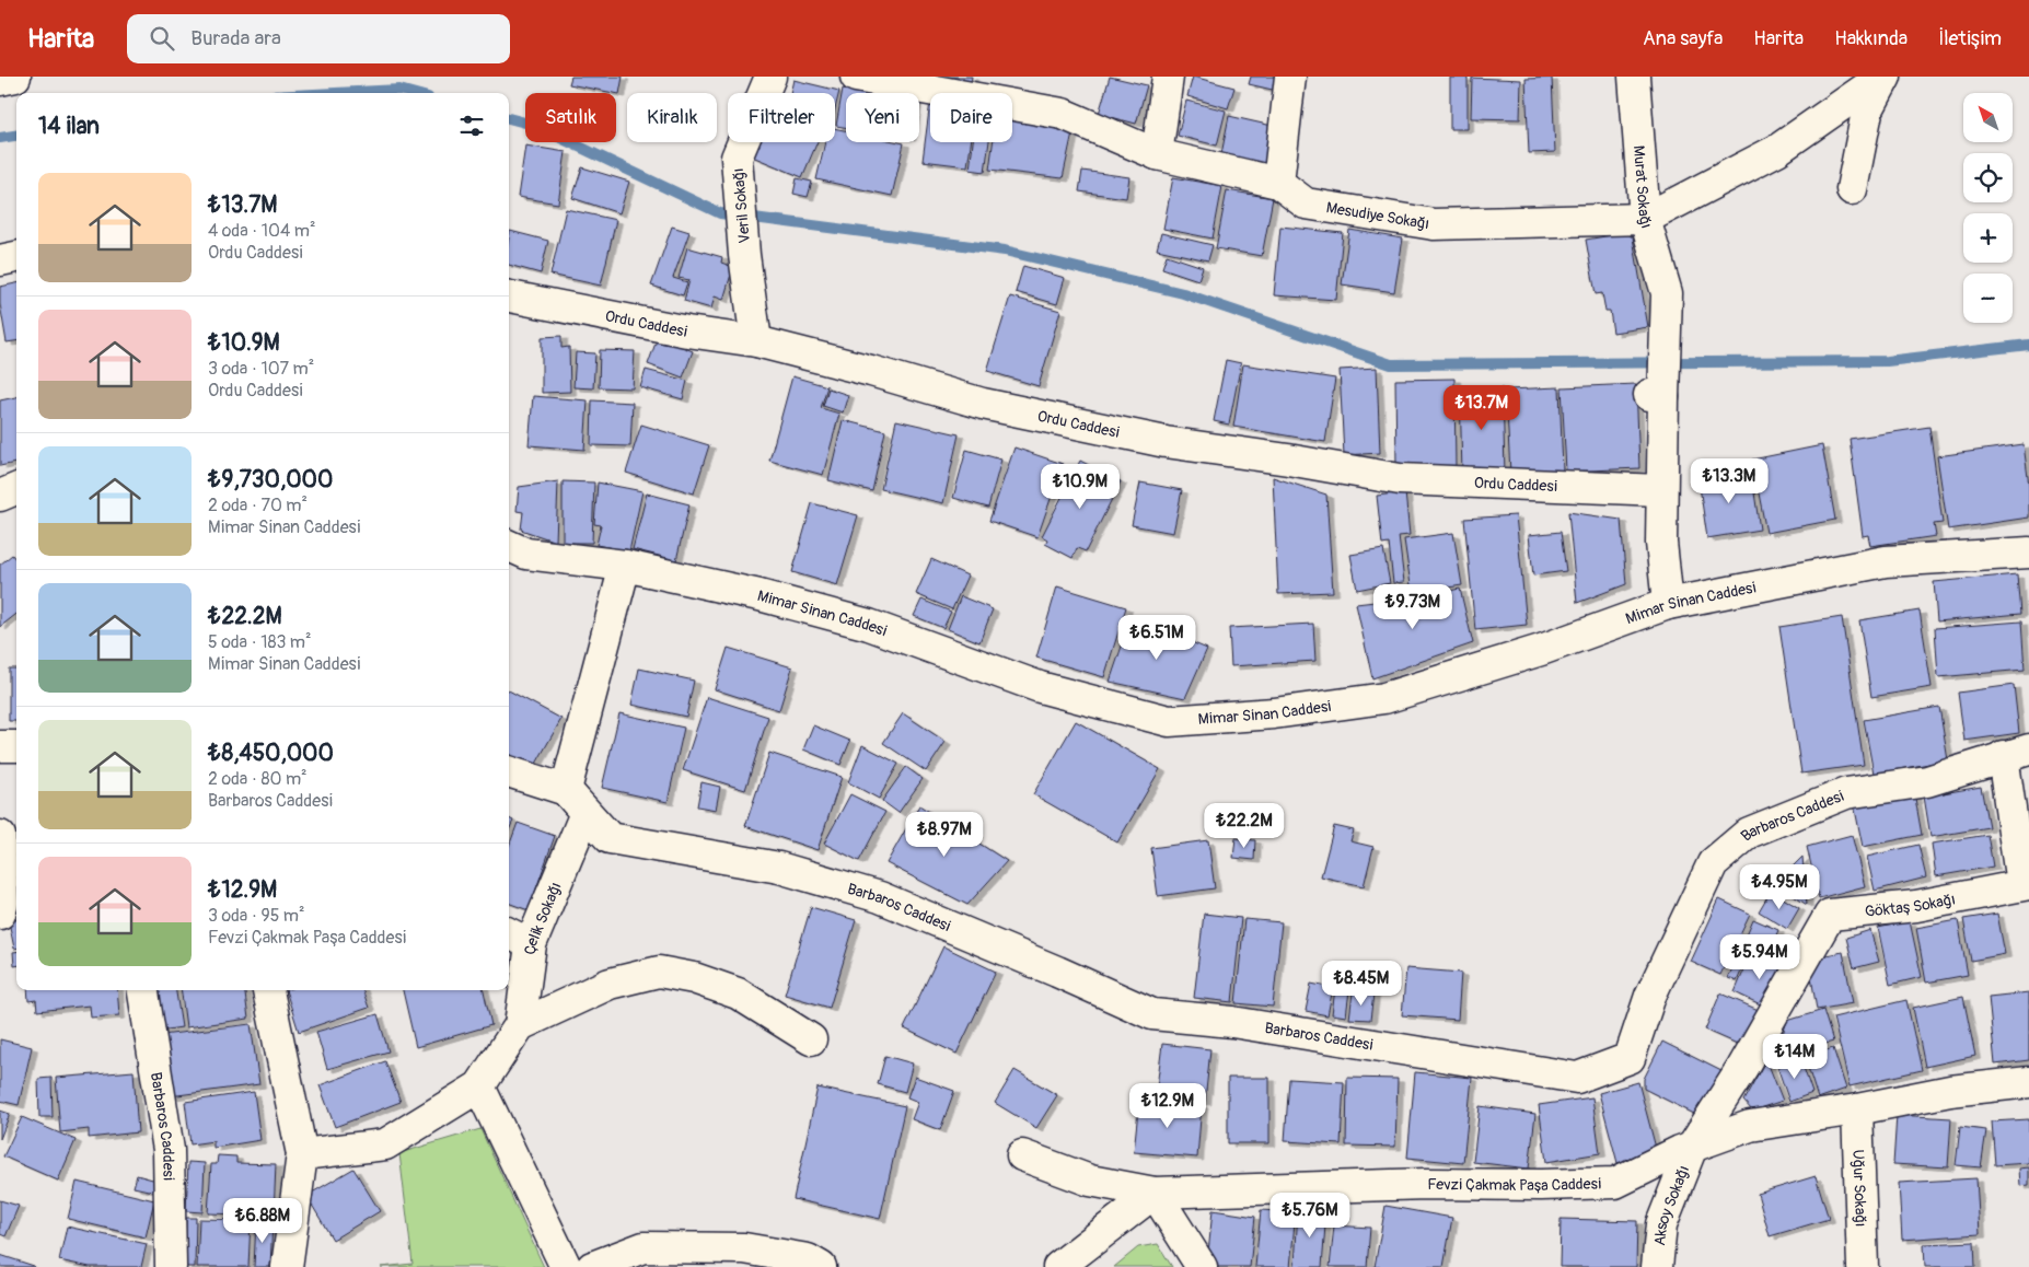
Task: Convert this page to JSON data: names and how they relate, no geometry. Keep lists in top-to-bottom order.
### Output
{
  "streets": {
    "street": [
      "Murat Sokağı",
      "Veril Sokağı",
      "Mesudiye Sokağı",
      "Ordu Caddesi",
      "Mimar Sinan Caddesi",
      "Barbaros Caddesi",
      "Göktaş Sokağı",
      "Çelik Sokağı",
      "Fevzi Çakmak Paşa Caddesi",
      "Uğur Sokağı",
      "Aksoy Sokağı"
    ]
  },
  "crossings": [
    ["Murat Sokağı", "Mesudiye Sokağı"],
    ["Murat Sokağı", "Ordu Caddesi"],
    ["Veril Sokağı", "Ordu Caddesi"],
    ["Barbaros Caddesi", "Çelik Sokağı"],
    ["Göktaş Sokağı", "Fevzi Çakmak Paşa Caddesi"],
    ["Göktaş Sokağı", "Aksoy Sokağı"],
    ["Fevzi Çakmak Paşa Caddesi", "Uğur Sokağı"],
    ["Fevzi Çakmak Paşa Caddesi", "Aksoy Sokağı"]
  ],
  "north": "top left",
  "page": {
    "header": "Harita",
    "search": "Burada ara",
    "nav": [
      "Ana sayfa",
      "Harita",
      "Hakkında",
      "İletişim"
    ],
    "map_buttons": ["+", "−"],
    "chip": [
      "Satılık",
      "Kiralık",
      "Filtreler",
      "Yeni",
      "Daire"
    ],
    "heading": "14 ilan",
    "list": [
      {
        "name": "₺13.7M",
        "note": "4 oda · 104 m² · Ordu Caddesi"
      },
      {
        "name": "₺10.9M",
        "note": "3 oda · 107 m² · Ordu Caddesi"
      },
      {
        "name": "₺9,730,000",
        "note": "2 oda · 70 m² · Mimar Sinan Caddesi"
      },
      {
        "name": "₺22.2M",
        "note": "5 oda · 183 m² · Mimar Sinan Caddesi"
      },
      {
        "name": "₺8,450,000",
        "note": "2 oda · 80 m² · Barbaros Caddesi"
      },
      {
        "name": "₺12.9M",
        "note": "3 oda · 95 m² · Fevzi Çakmak Paşa Caddesi"
      }
    ],
    "price": [
      "₺13.7M",
      "₺13.3M",
      "₺10.9M",
      "₺9.73M",
      "₺6.51M",
      "₺22.2M",
      "₺8.97M",
      "₺4.95M",
      "₺5.94M",
      "₺8.45M",
      "₺14M",
      "₺12.9M",
      "₺5.76M",
      "₺6.88M"
    ]
  }
}
